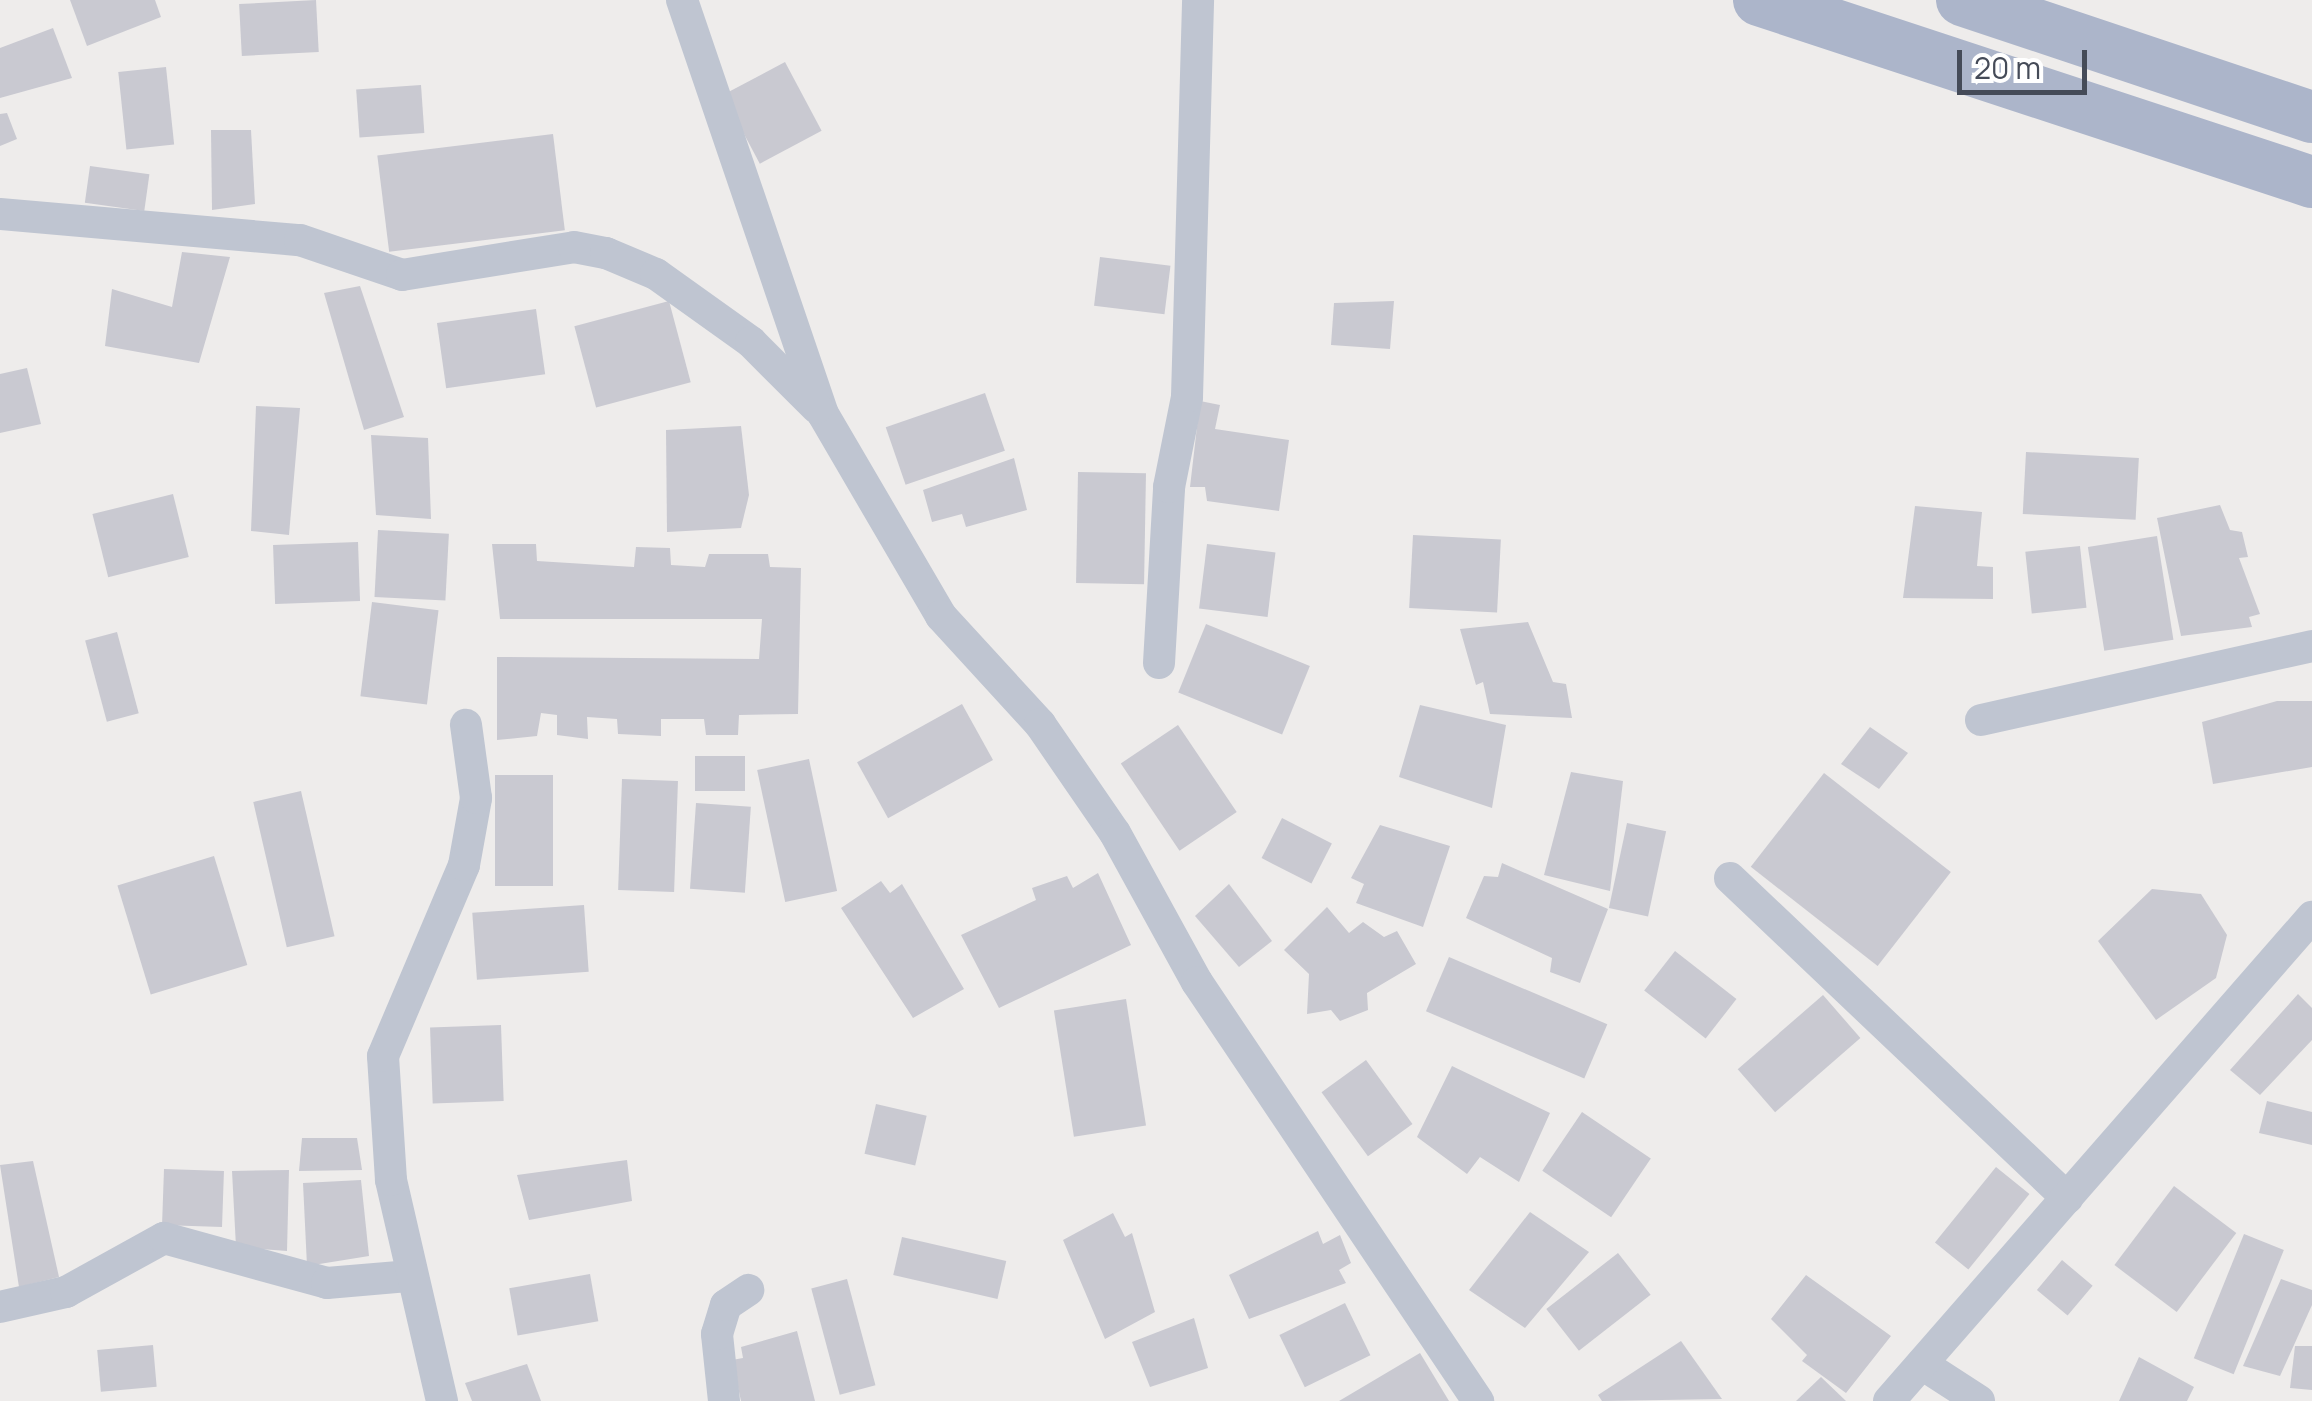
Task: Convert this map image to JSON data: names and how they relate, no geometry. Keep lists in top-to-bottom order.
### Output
{
  "scale_bar": "20 m"
}
